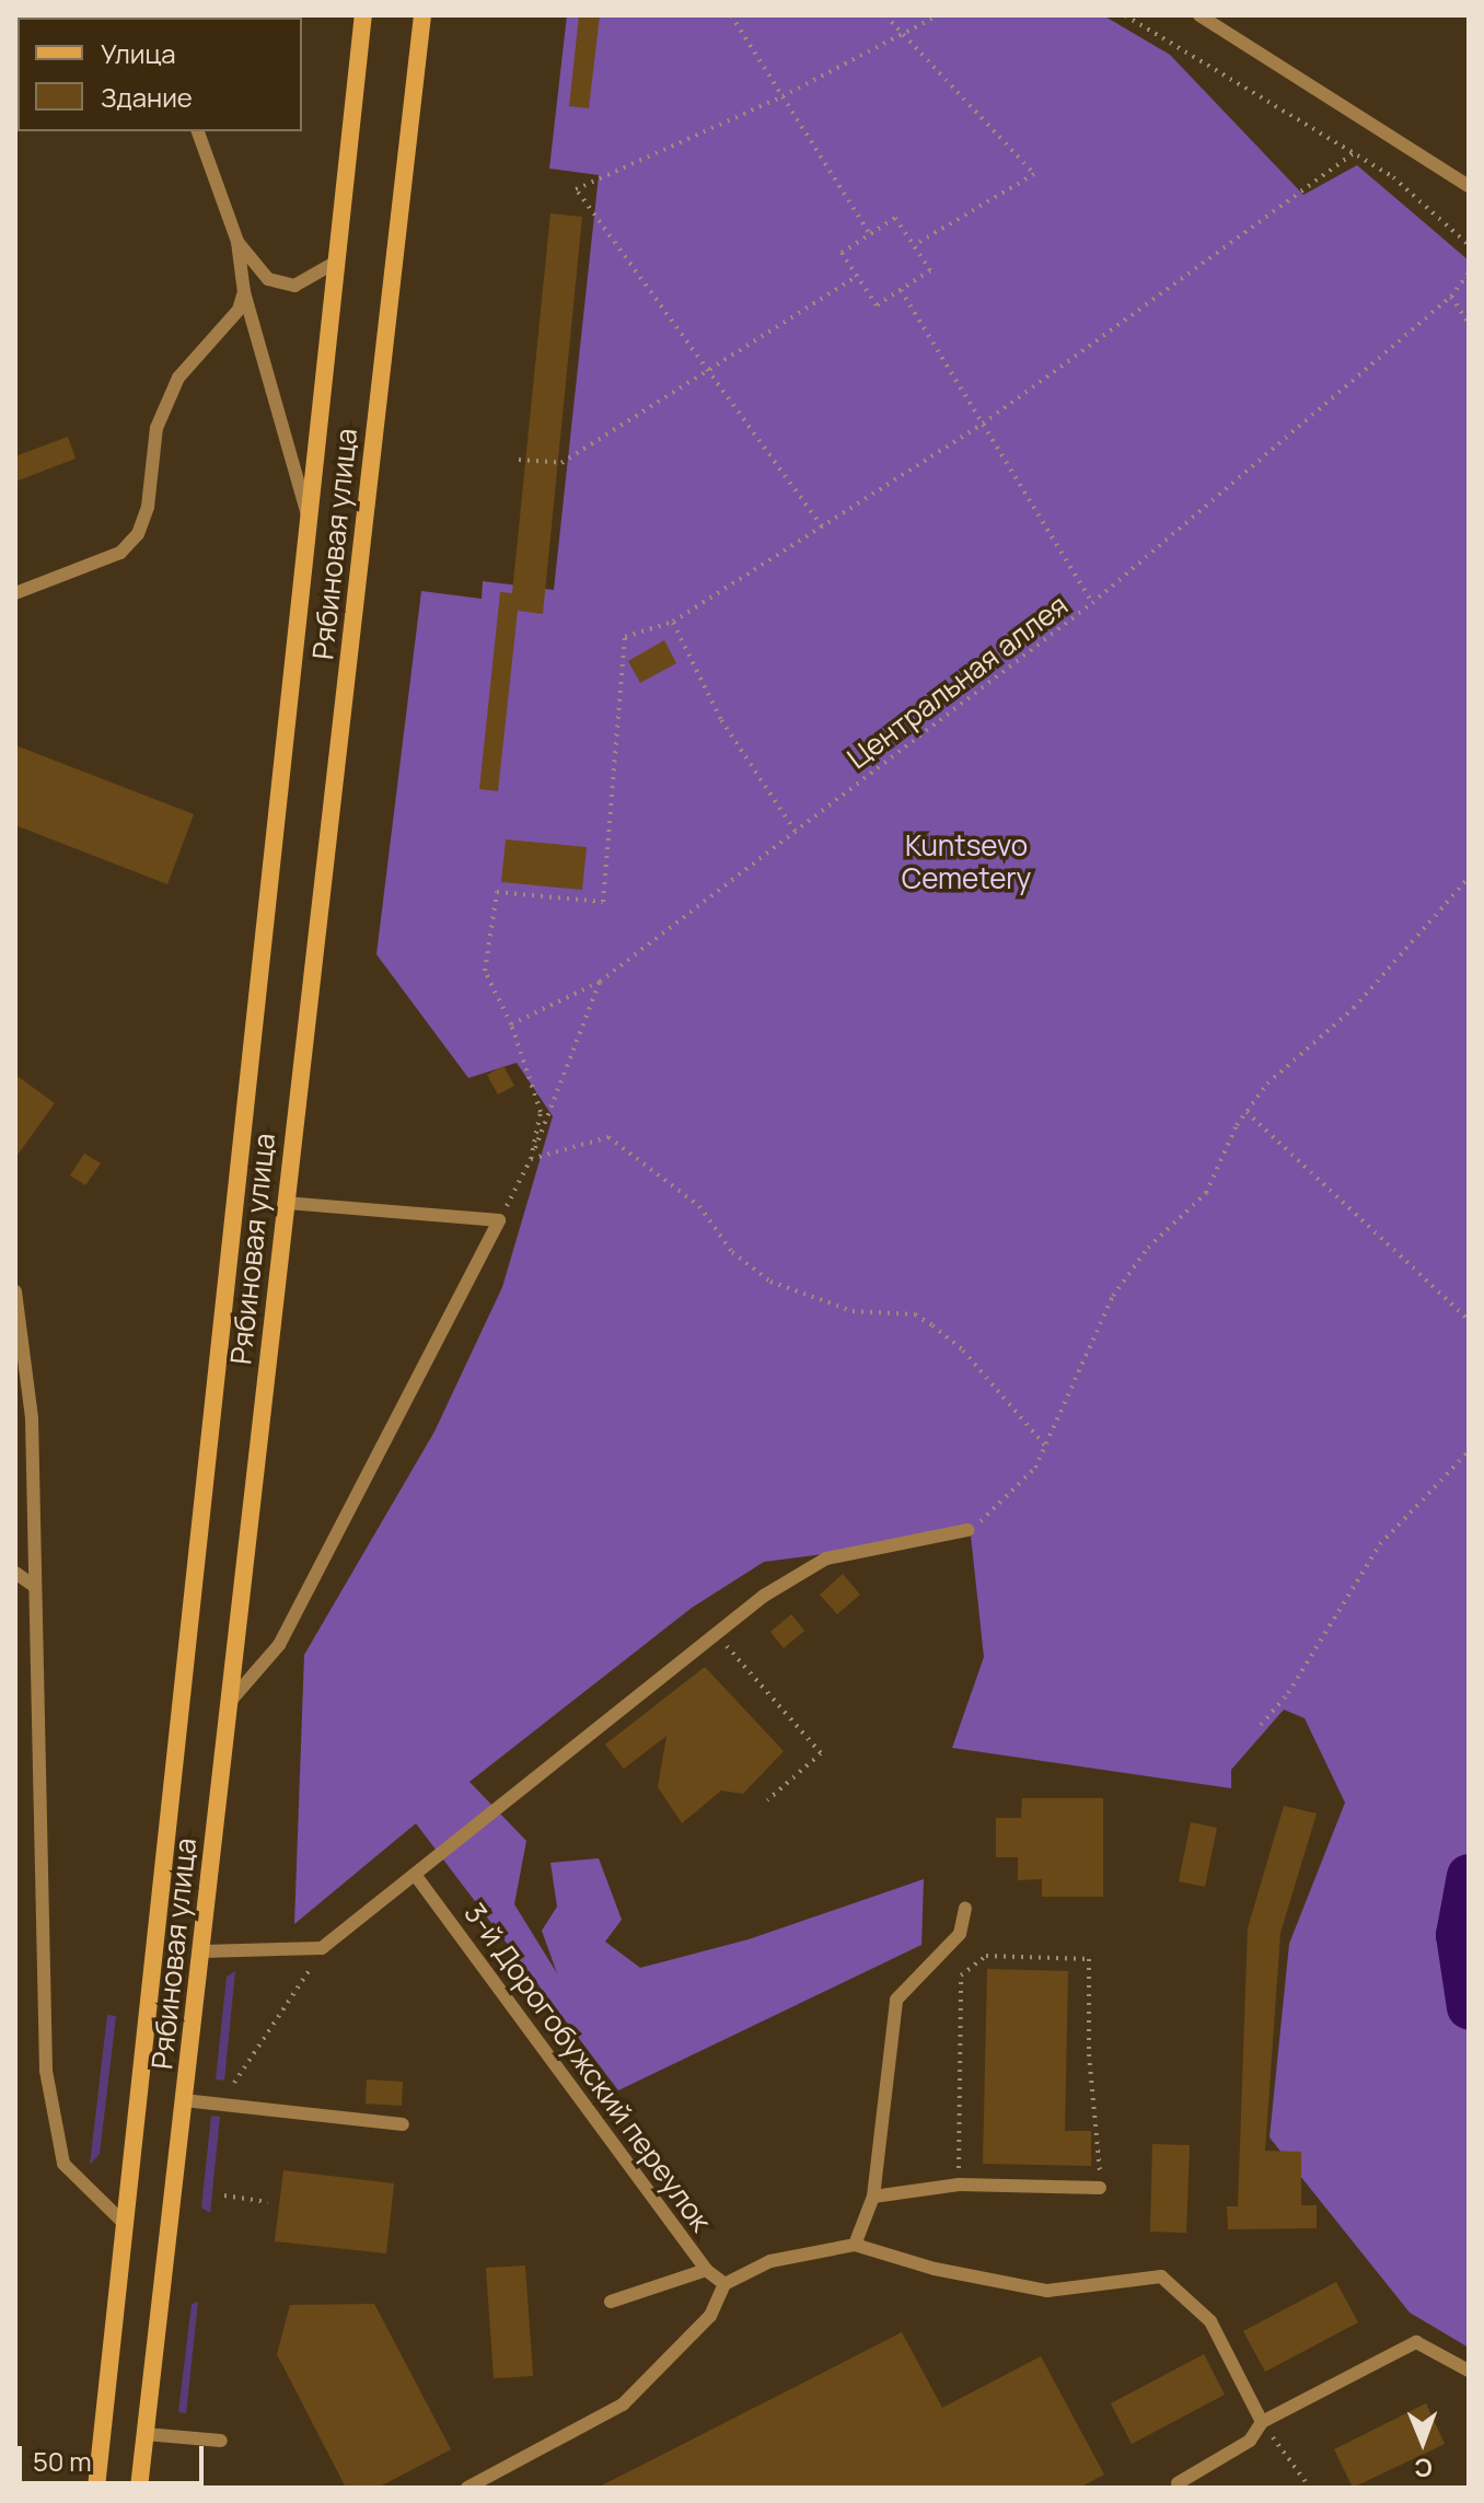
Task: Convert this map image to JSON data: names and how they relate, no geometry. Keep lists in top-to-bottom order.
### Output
{
  "streets": {
    "main road": ["Рябиновая улица"],
    "lane": ["3-й Дорогобужский переулок"],
    "path": ["Центральная аллея"]
  },
  "parks": ["Kuntsevo Cemetery"],
  "legend": ["Улица", "Здание"],
  "scale_bar": "50 m",
  "north": "bottom"
}
